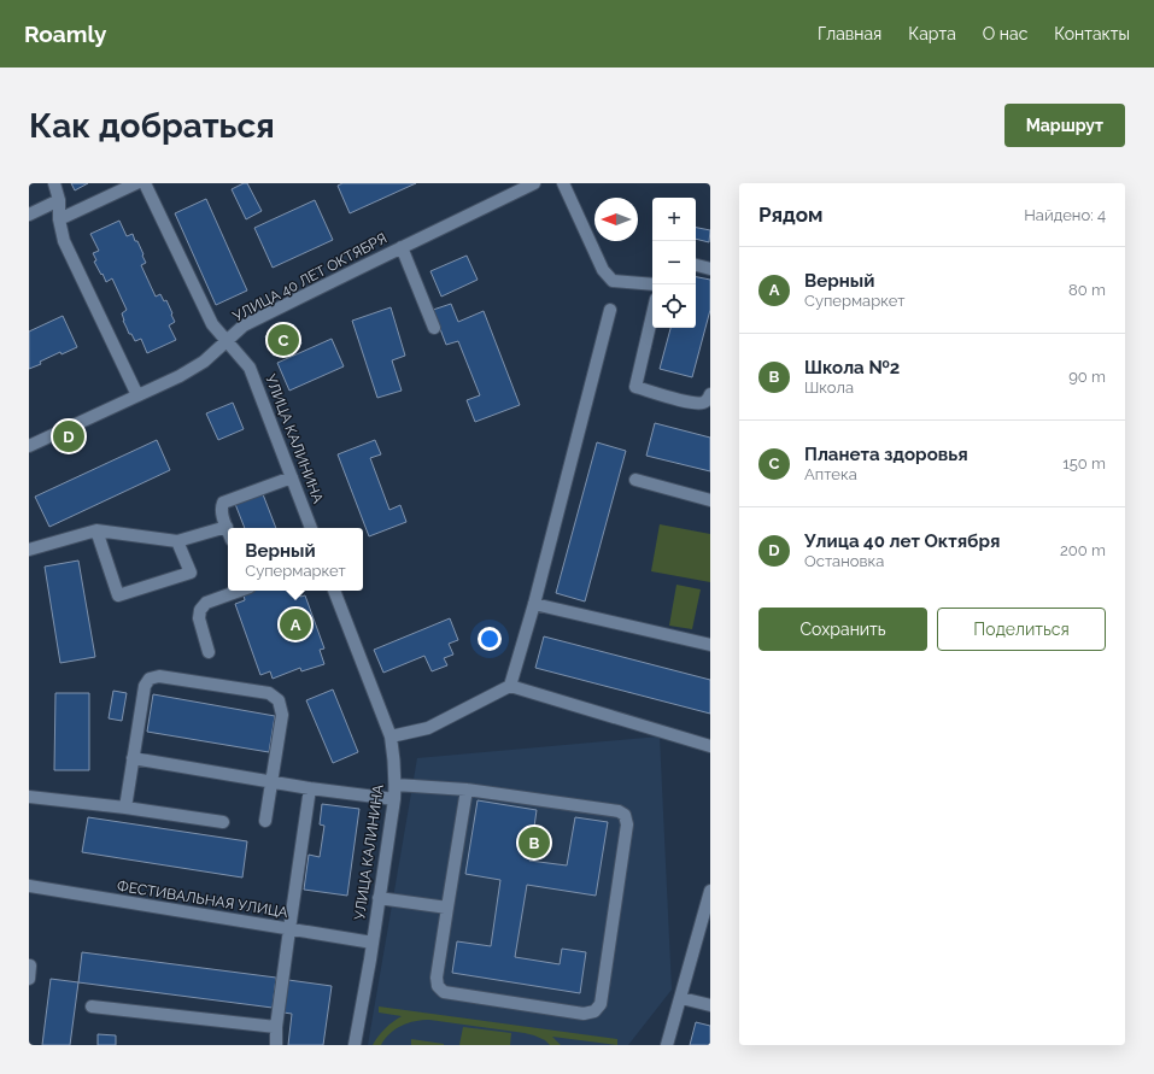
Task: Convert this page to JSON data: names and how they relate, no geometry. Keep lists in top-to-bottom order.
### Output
{
  "streets": {
    "street": ["УЛИЦА 40 ЛЕТ ОКТЯБРЯ", "УЛИЦА КАЛИНИНА", "ФЕСТИВАЛЬНАЯ УЛИЦА"]
  },
  "crossings": [
    ["УЛИЦА 40 ЛЕТ ОКТЯБРЯ", "УЛИЦА КАЛИНИНА"],
    ["УЛИЦА КАЛИНИНА", "ФЕСТИВАЛЬНАЯ УЛИЦА"]
  ],
  "north": "left",
  "page": {
    "header": "Roamly",
    "nav": [
      "Главная",
      "Карта",
      "О нас",
      "Контакты"
    ],
    "buttons": [
      "Маршрут",
      ["Сохранить", "Поделиться"]
    ],
    "title": "Как добраться",
    "heading": ["Рядом", "Найдено: 4"],
    "map_buttons": ["+", "−"],
    "list": [
      {
        "mark": "A",
        "name": "Верный",
        "note": "Супермаркет",
        "value": "80 m"
      },
      {
        "mark": "B",
        "name": "Школа №2",
        "note": "Школа",
        "value": "90 m"
      },
      {
        "mark": "C",
        "name": "Планета здоровья",
        "note": "Аптека",
        "value": "150 m"
      },
      {
        "mark": "D",
        "name": "Улица 40 лет Октября",
        "note": "Остановка",
        "value": "200 m"
      }
    ],
    "pins": [
      "C",
      "D",
      "A",
      "B"
    ],
    "popup": ["Верный", "Супермаркет"]
  }
}
